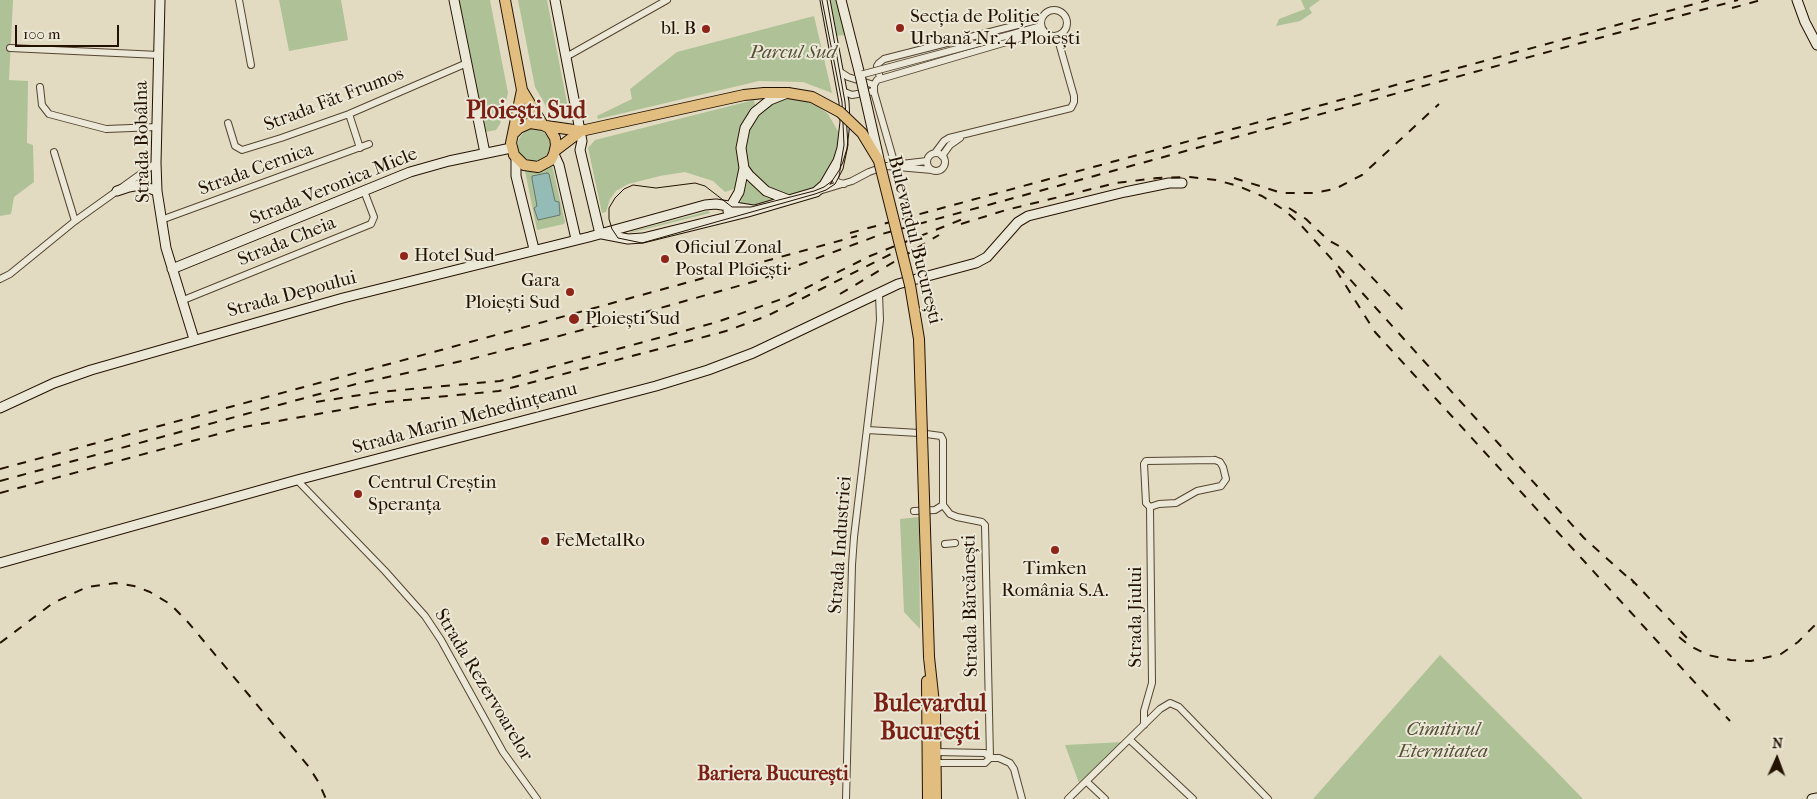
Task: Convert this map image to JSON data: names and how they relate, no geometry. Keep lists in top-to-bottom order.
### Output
{
  "streets": {
    "main road": [
      "Strada Bobâlna",
      "Strada Veronica Micle",
      "Bulevardul București",
      "Strada Depoului",
      "Strada Marin Mehedințeanu"
    ],
    "street": [
      "Strada Făt Frumos",
      "Strada Cernica",
      "Strada Cheia",
      "Strada Industriei",
      "Strada Bărcănești",
      "Strada Jiului",
      "Strada Rezervoarelor"
    ]
  },
  "crossings": [
    ["Strada Bobâlna", "Strada Cernica"],
    ["Strada Bobâlna", "Strada Veronica Micle"],
    ["Strada Bobâlna", "Strada Cheia"],
    ["Strada Bobâlna", "Strada Depoului"],
    ["Strada Veronica Micle", "Bulevardul București"],
    ["Strada Veronica Micle", "Strada Cheia"],
    ["Strada Marin Mehedințeanu", "Strada Industriei"],
    ["Strada Marin Mehedințeanu", "Strada Rezervoarelor"]
  ],
  "districts": ["Ploiești Sud", "Bulevardul București", "Bariera București"],
  "parks": ["Parcul Sud", "Cimitirul Eternitatea"],
  "places": [
    "Secția de Poliție Urbană Nr. 4 Ploiești",
    "bl. B",
    "Hotel Sud",
    "Oficiul Zonal Postal Ploiești",
    "Gara Ploiești Sud",
    "Ploiești Sud",
    "Centrul Creștin Speranța",
    "FeMetalRo",
    "Timken România S.A."
  ],
  "scale_bar": "100 m",
  "north": "top"
}
